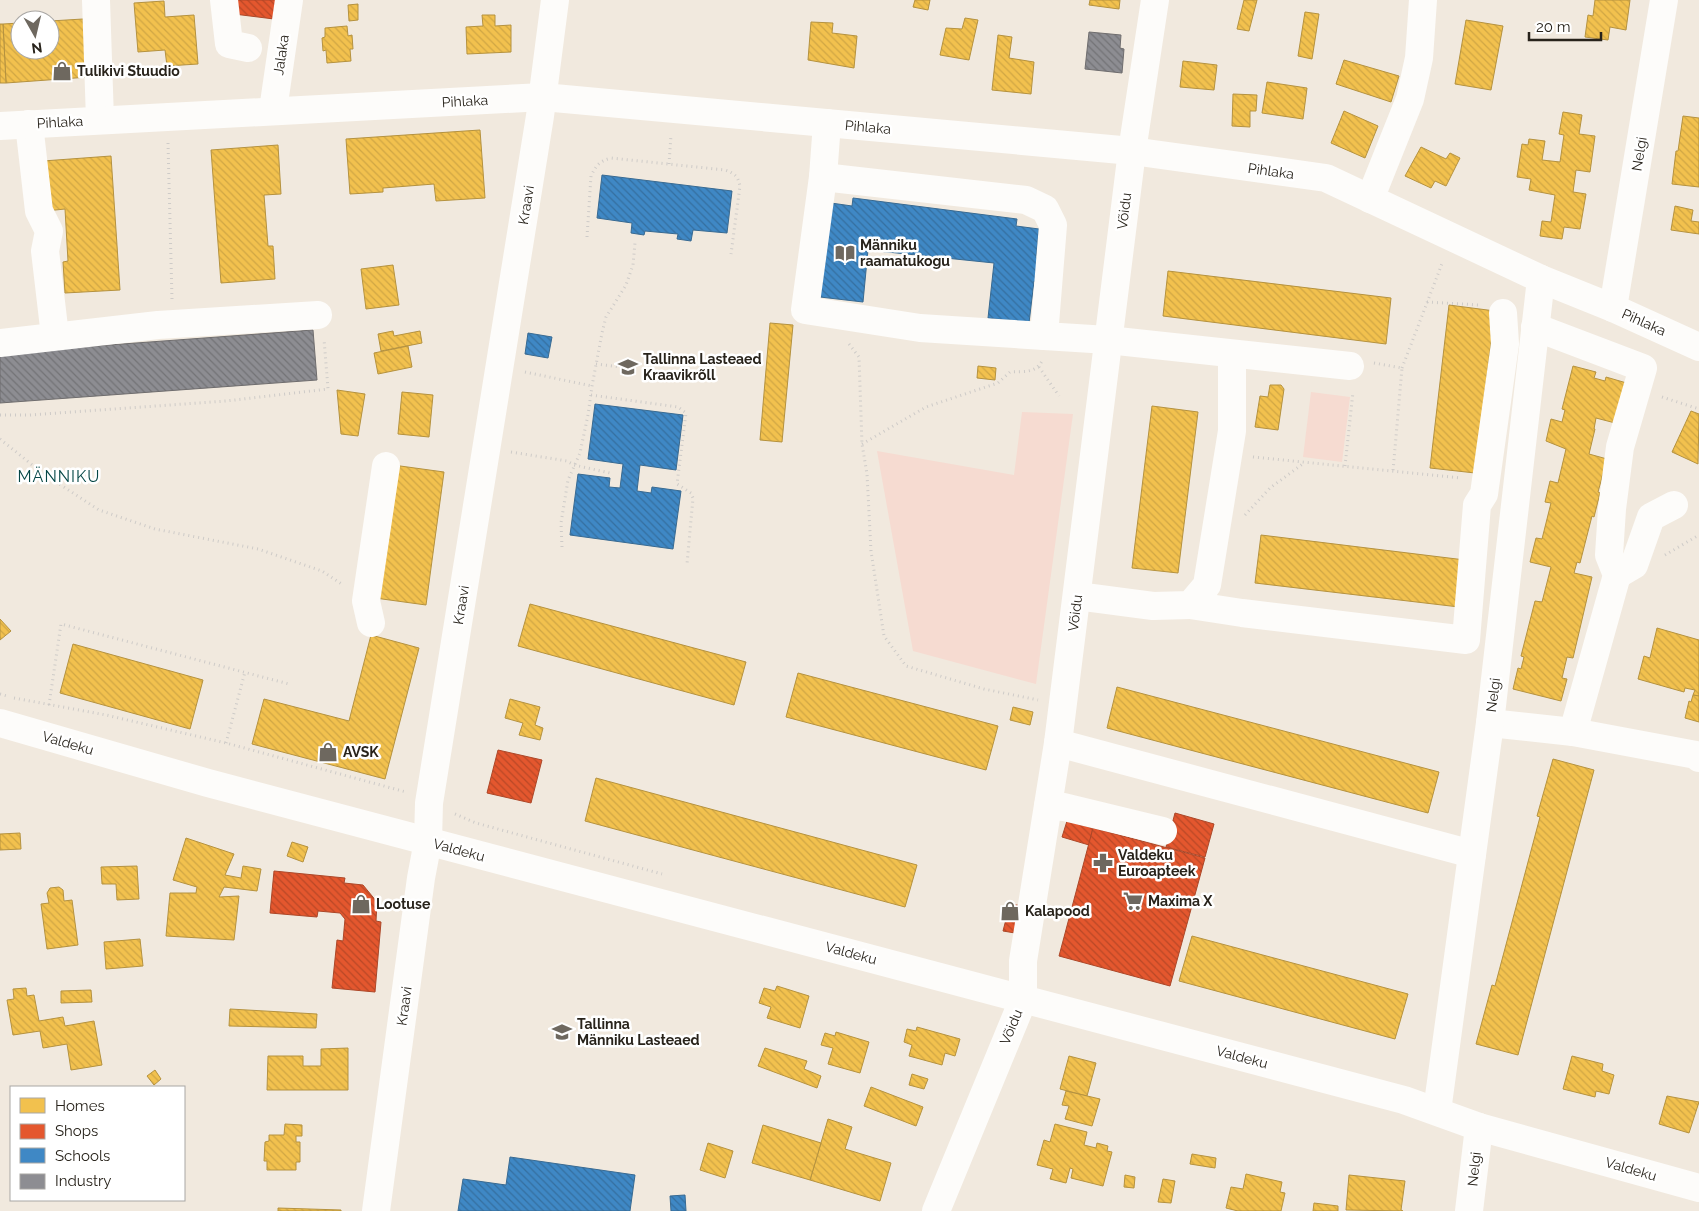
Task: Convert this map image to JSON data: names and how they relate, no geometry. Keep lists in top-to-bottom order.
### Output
{
  "streets": {
    "street": [
      "Jalaka",
      "Pihlaka",
      "Nelgi",
      "Kraavi",
      "Võidu",
      "Valdeku"
    ]
  },
  "crossings": [
    ["Jalaka", "Pihlaka"],
    ["Pihlaka", "Nelgi"],
    ["Pihlaka", "Kraavi"],
    ["Pihlaka", "Võidu"],
    ["Nelgi", "Valdeku"],
    ["Kraavi", "Valdeku"],
    ["Võidu", "Valdeku"]
  ],
  "districts": ["MÄNNIKU"],
  "places": {
    "shop": [
      "Tulikivi Stuudio",
      "AVSK",
      "Lootuse",
      "Kalapood"
    ],
    "library": ["Männiku raamatukogu"],
    "school or university": ["Tallinna Lasteaed Kraavikrõll", "Tallinna Männiku Lasteaed"],
    "pharmacy": ["Valdeku Euroapteek"],
    "supermarket": ["Maxima X"]
  },
  "legend": [
    "Homes",
    "Shops",
    "Schools",
    "Industry"
  ],
  "scale_bar": "20 m",
  "north": "bottom"
}
